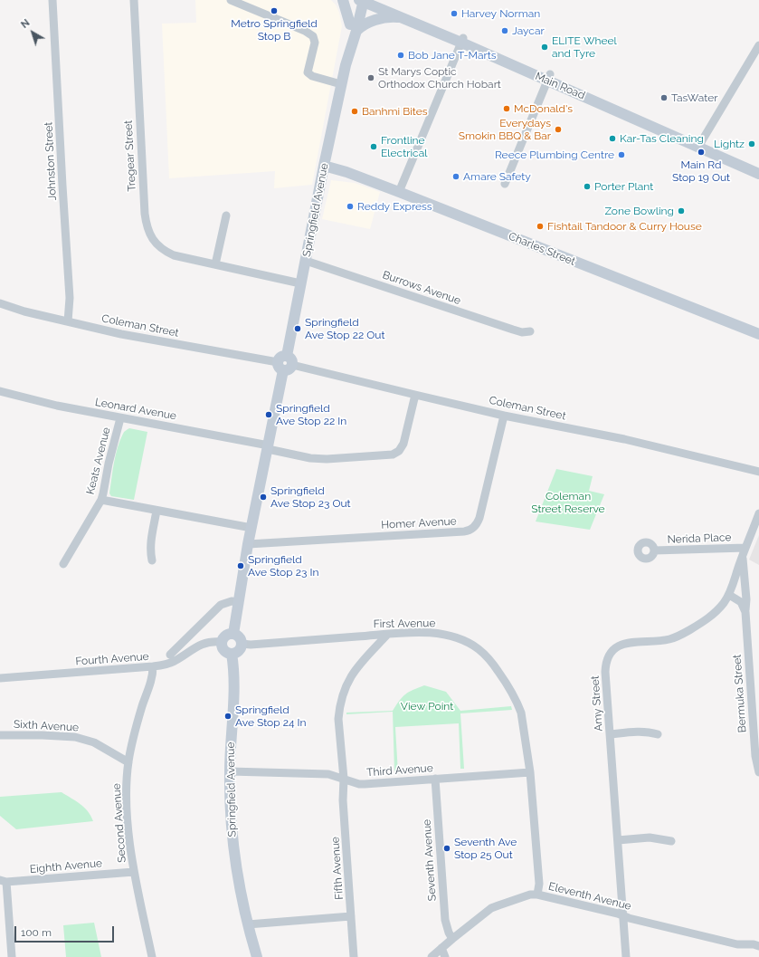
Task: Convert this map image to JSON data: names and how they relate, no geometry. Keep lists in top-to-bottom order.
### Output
{
  "streets": {
    "street": [
      "Main Road",
      "Tregear Street",
      "Johnston Street",
      "Springfield Avenue",
      "Charles Street",
      "Burrows Avenue",
      "Coleman Street",
      "Leonard Avenue",
      "Keats Avenue",
      "Homer Avenue",
      "Nerida Place",
      "First Avenue",
      "Fourth Avenue",
      "Bermuka Street",
      "Amy Street",
      "Sixth Avenue",
      "Third Avenue",
      "Second Avenue",
      "Seventh Avenue",
      "Eighth Avenue",
      "Fifth Avenue",
      "Eleventh Avenue"
    ]
  },
  "crossings": [
    ["Main Road", "Springfield Avenue"],
    ["Tregear Street", "Springfield Avenue"],
    ["Johnston Street", "Coleman Street"],
    ["Springfield Avenue", "Charles Street"],
    ["Springfield Avenue", "Burrows Avenue"],
    ["Springfield Avenue", "Coleman Street"],
    ["Springfield Avenue", "Leonard Avenue"],
    ["Springfield Avenue", "Homer Avenue"],
    ["Springfield Avenue", "First Avenue"],
    ["Springfield Avenue", "Fourth Avenue"],
    ["Springfield Avenue", "Third Avenue"],
    ["Coleman Street", "Leonard Avenue"],
    ["Coleman Street", "Homer Avenue"],
    ["Leonard Avenue", "Keats Avenue"],
    ["Nerida Place", "Bermuka Street"],
    ["Nerida Place", "Amy Street"],
    ["First Avenue", "Fourth Avenue"],
    ["First Avenue", "Third Avenue"],
    ["First Avenue", "Fifth Avenue"],
    ["First Avenue", "Eleventh Avenue"],
    ["Fourth Avenue", "Second Avenue"],
    ["Bermuka Street", "Amy Street"],
    ["Amy Street", "Eleventh Avenue"],
    ["Sixth Avenue", "Second Avenue"],
    ["Third Avenue", "Seventh Avenue"],
    ["Third Avenue", "Fifth Avenue"],
    ["Second Avenue", "Eighth Avenue"],
    ["Seventh Avenue", "Eleventh Avenue"]
  ],
  "parks": ["Coleman Street Reserve", "View Point"],
  "places": [
    "Metro Springfield Stop B",
    "Harvey Norman",
    "Jaycar",
    "ELITE Wheel and Tyre",
    "Bob Jane T-Marts",
    "St Marys Coptic Orthodox Church Hobart",
    "TasWater",
    "McDonald's",
    "Banhmi Bites",
    "Everydays Smokin BBQ & Bar",
    "Kar-Tas Cleaning",
    "Lightz",
    "Frontline Electrical",
    "Main Rd Stop 19 Out",
    "Reece Plumbing Centre",
    "Amare Safety",
    "Porter Plant",
    "Reddy Express",
    "Zone Bowling",
    "Fishtail Tandoor & Curry House",
    "Springfield Ave Stop 22 Out",
    "Springfield Ave Stop 22 In",
    "Springfield Ave Stop 23 Out",
    "Springfield Ave Stop 23 In",
    "Springfield Ave Stop 24 In",
    "Seventh Ave Stop 25 Out"
  ],
  "scale_bar": "100 m",
  "north": "top left"
}
